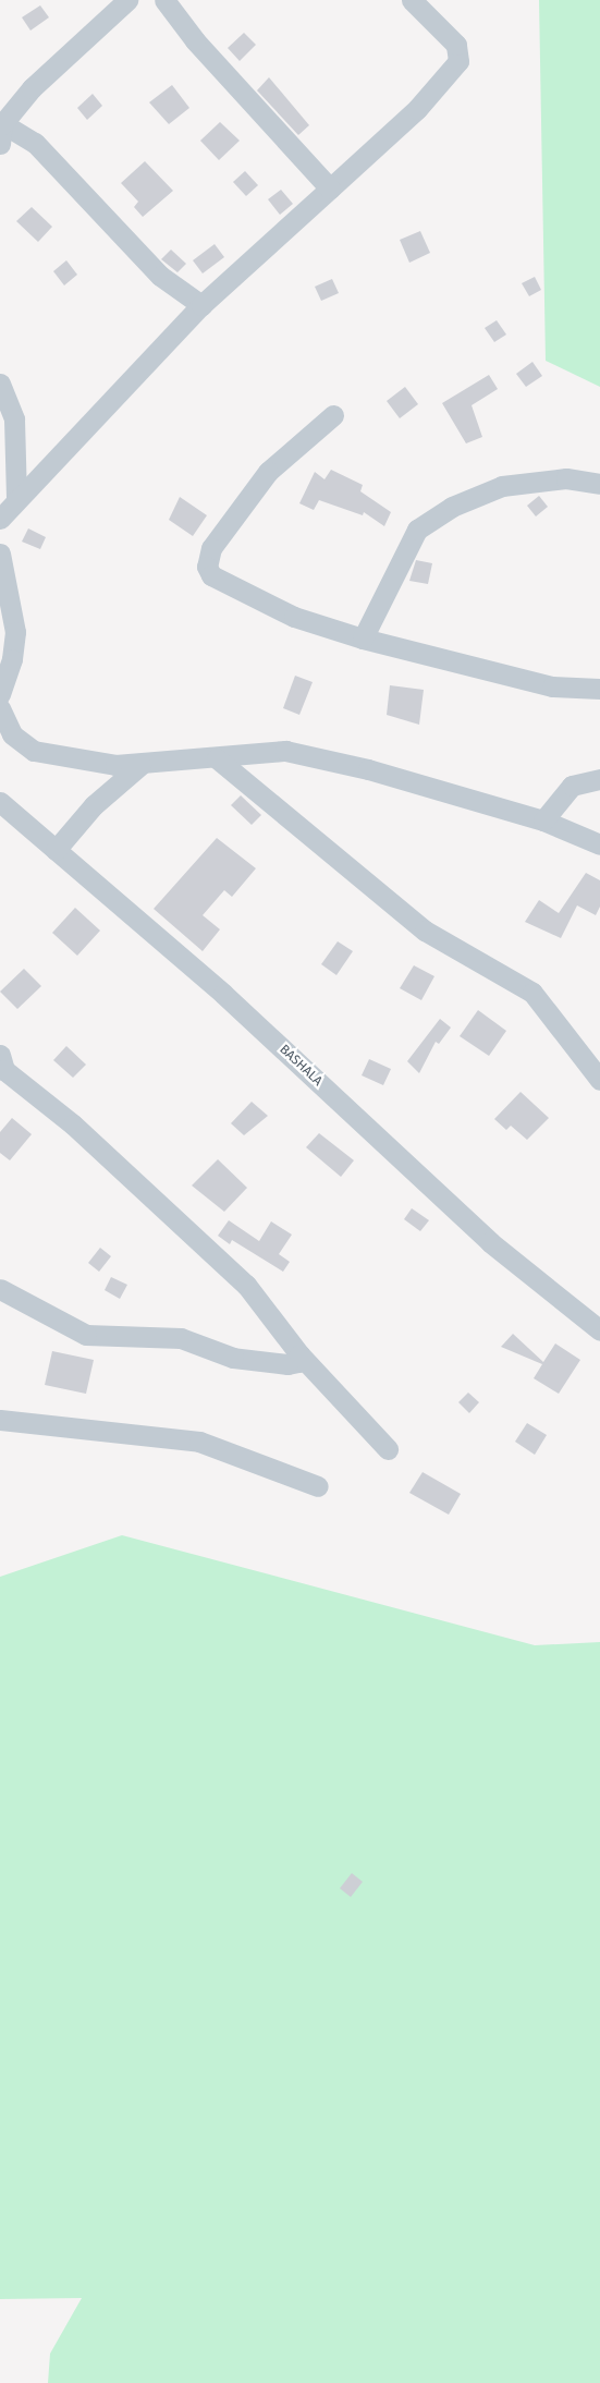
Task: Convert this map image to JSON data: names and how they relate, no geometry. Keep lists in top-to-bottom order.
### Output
{
  "streets": {
    "street": ["BASHALA"]
  }
}
